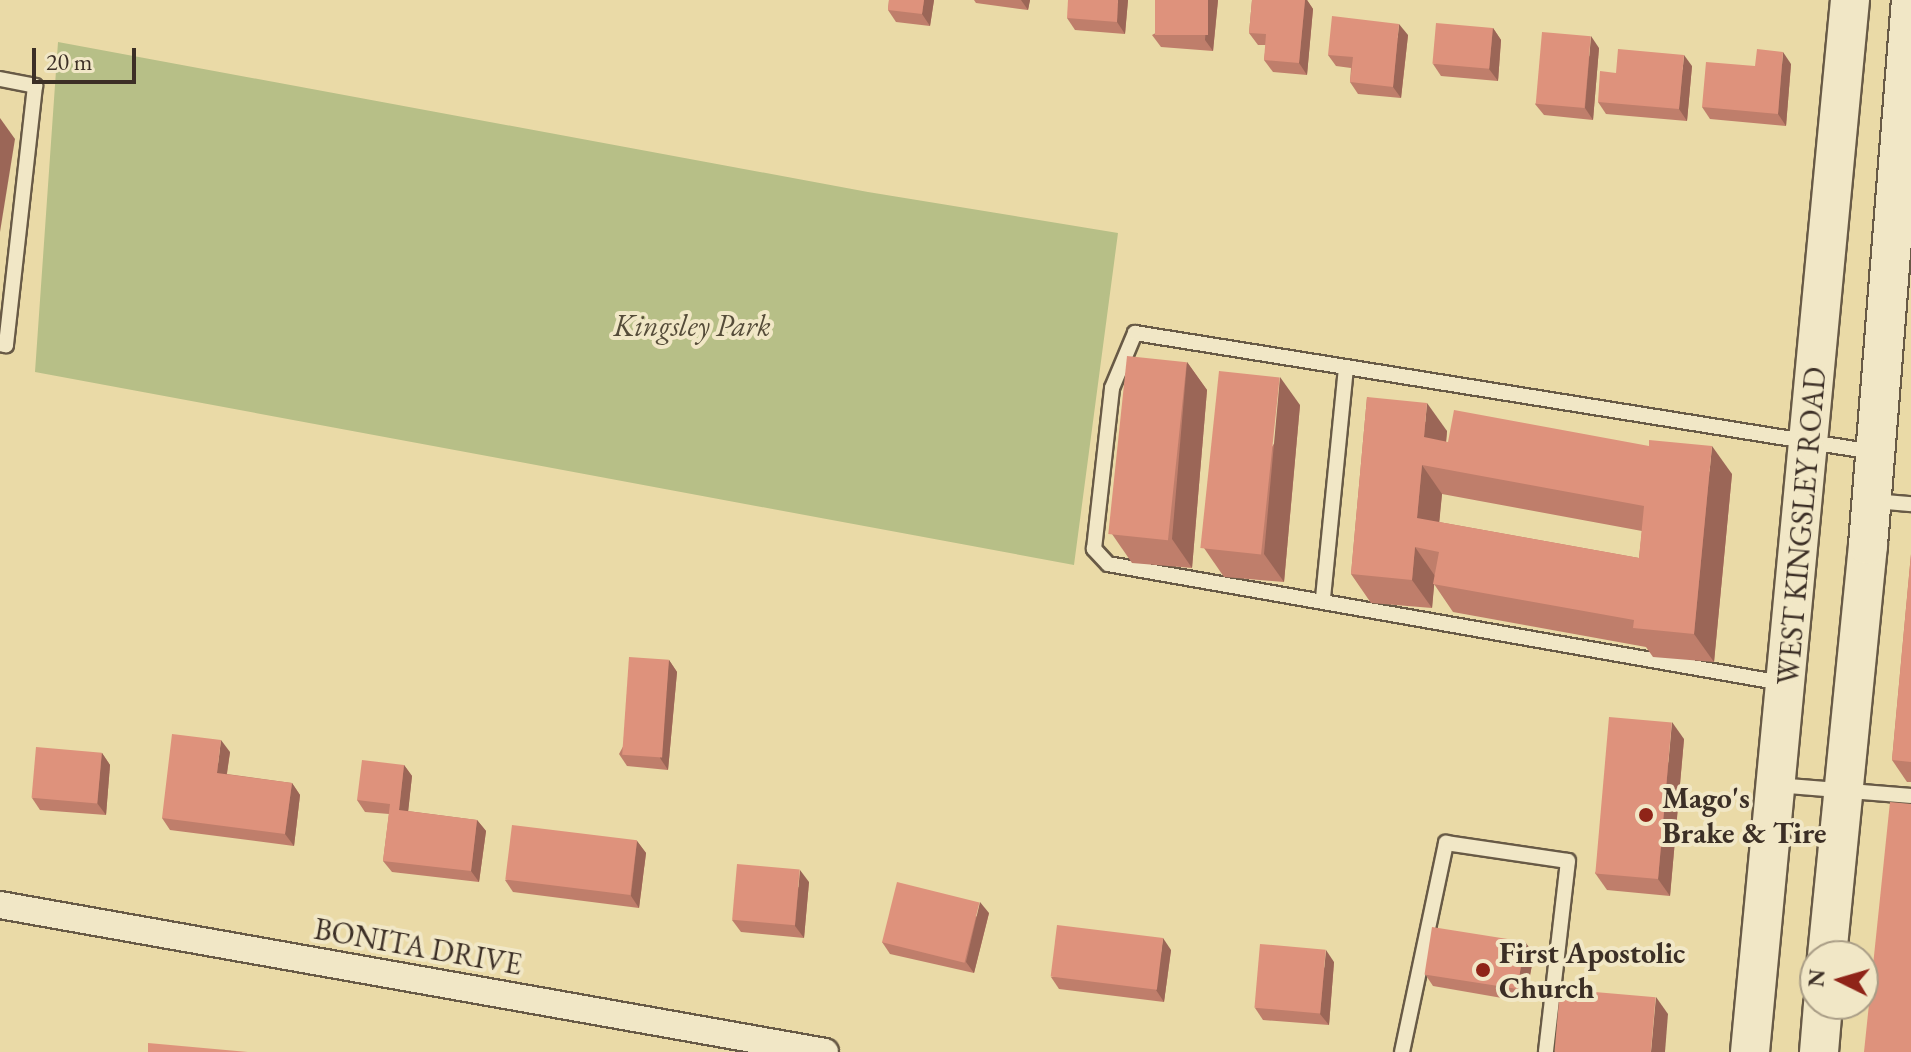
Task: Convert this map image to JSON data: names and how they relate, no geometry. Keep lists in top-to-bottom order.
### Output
{
  "streets": {
    "main road": ["WEST KINGSLEY ROAD"],
    "street": ["BONITA DRIVE"]
  },
  "parks": ["Kingsley Park"],
  "places": ["Mago's Brake & Tire", "First Apostolic Church"],
  "scale_bar": "20 m",
  "north": "left"
}
